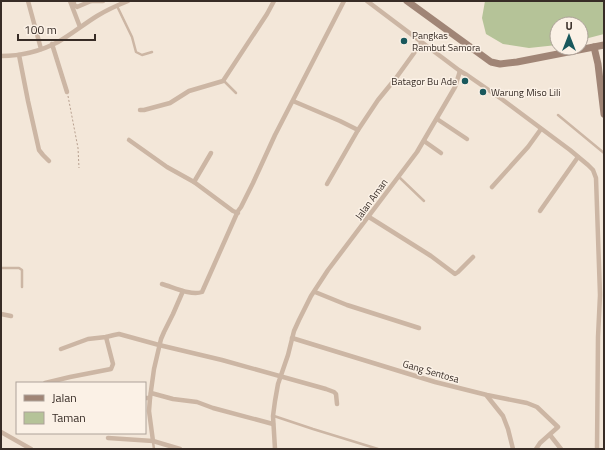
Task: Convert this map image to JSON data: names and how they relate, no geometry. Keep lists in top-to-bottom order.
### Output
{
  "streets": {
    "street": ["Jalan Aman", "Gang Sentosa"]
  },
  "crossings": [
    ["Jalan Aman", "Gang Sentosa"]
  ],
  "places": ["Pangkas Rambut Samora", "Batagor Bu Ade", "Warung Miso Lili"],
  "legend": ["Jalan", "Taman"],
  "scale_bar": "100 m",
  "north": "top"
}
